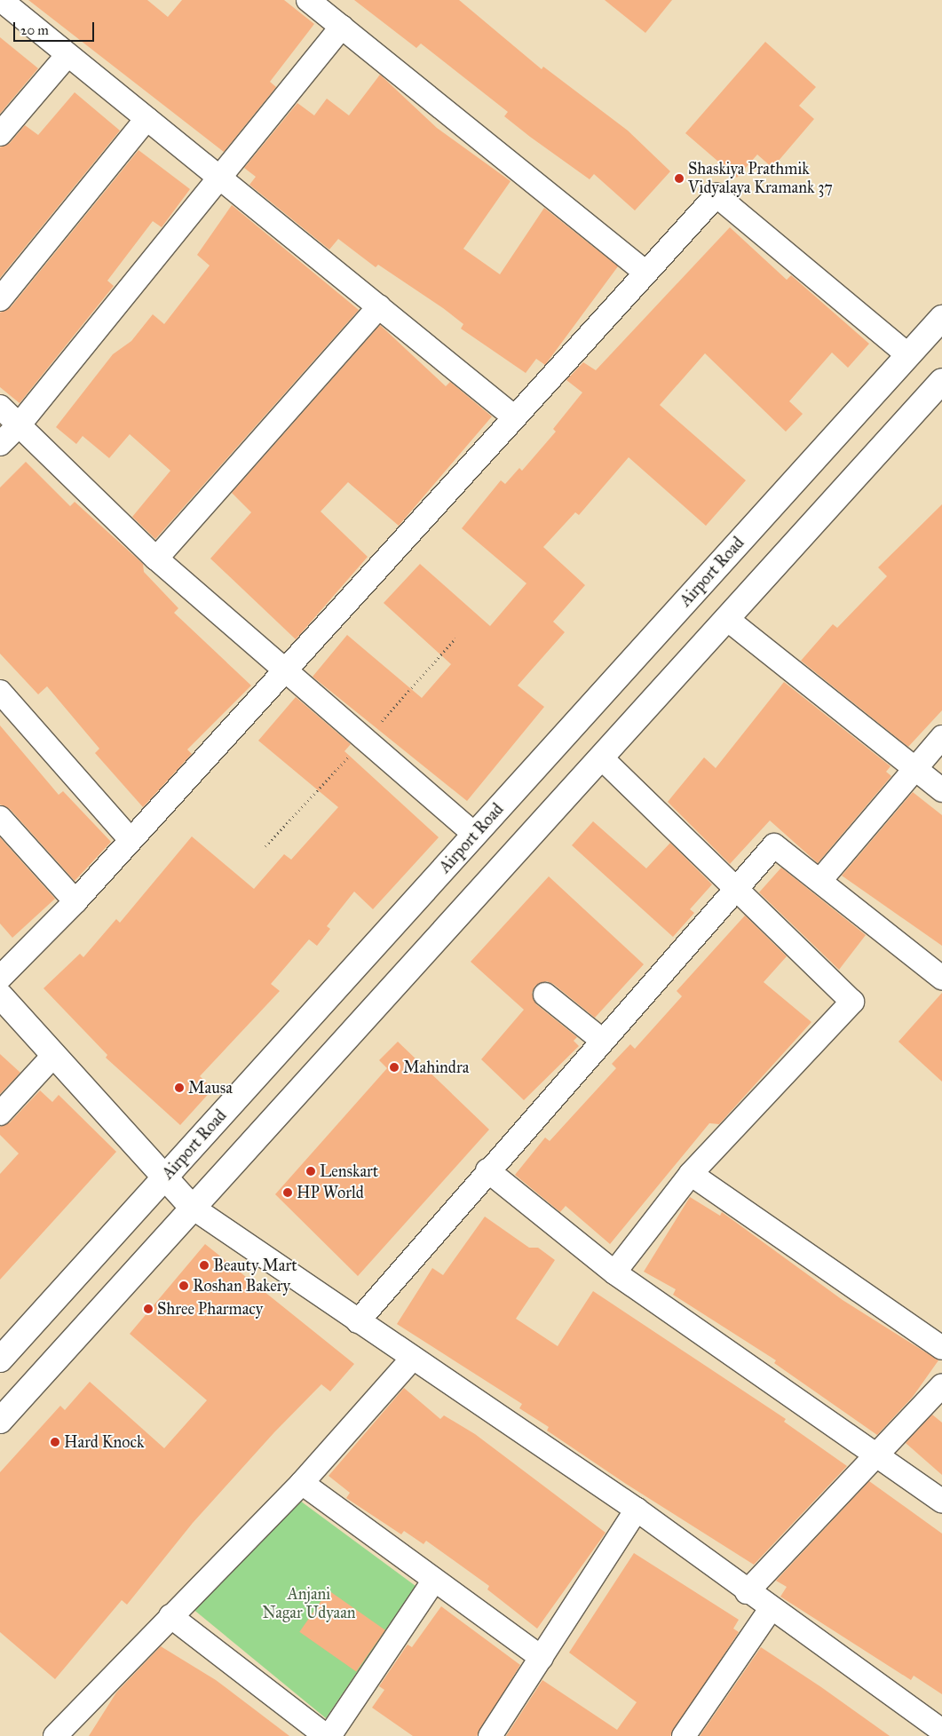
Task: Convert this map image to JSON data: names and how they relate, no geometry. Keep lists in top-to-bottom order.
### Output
{
  "streets": {
    "main road": ["Airport Road"]
  },
  "parks": ["Anjani Nagar Udyaan"],
  "places": [
    "Shaskiya Prathmik Vidyalaya Kramank 37",
    "Mahindra",
    "Mausa",
    "Lenskart",
    "HP World",
    "Beauty Mart",
    "Roshan Bakery",
    "Shree Pharmacy",
    "Hard Knock"
  ],
  "scale_bar": "20 m"
}
